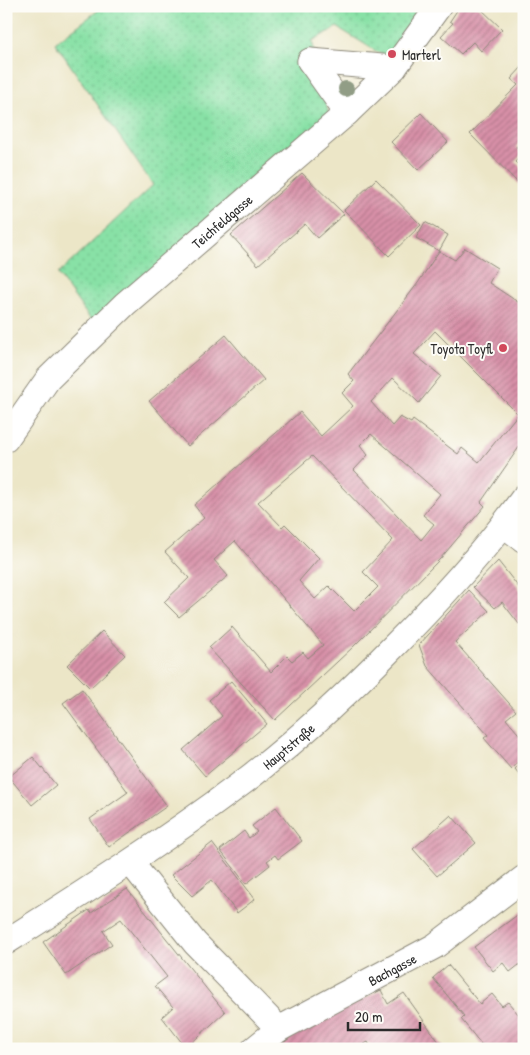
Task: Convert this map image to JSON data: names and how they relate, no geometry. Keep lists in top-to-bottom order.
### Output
{
  "streets": {
    "street": ["Teichfeldgasse", "Hauptstraße", "Bachgasse"]
  },
  "places": ["Marterl", "Toyota Toyfl"],
  "scale_bar": "20 m"
}
